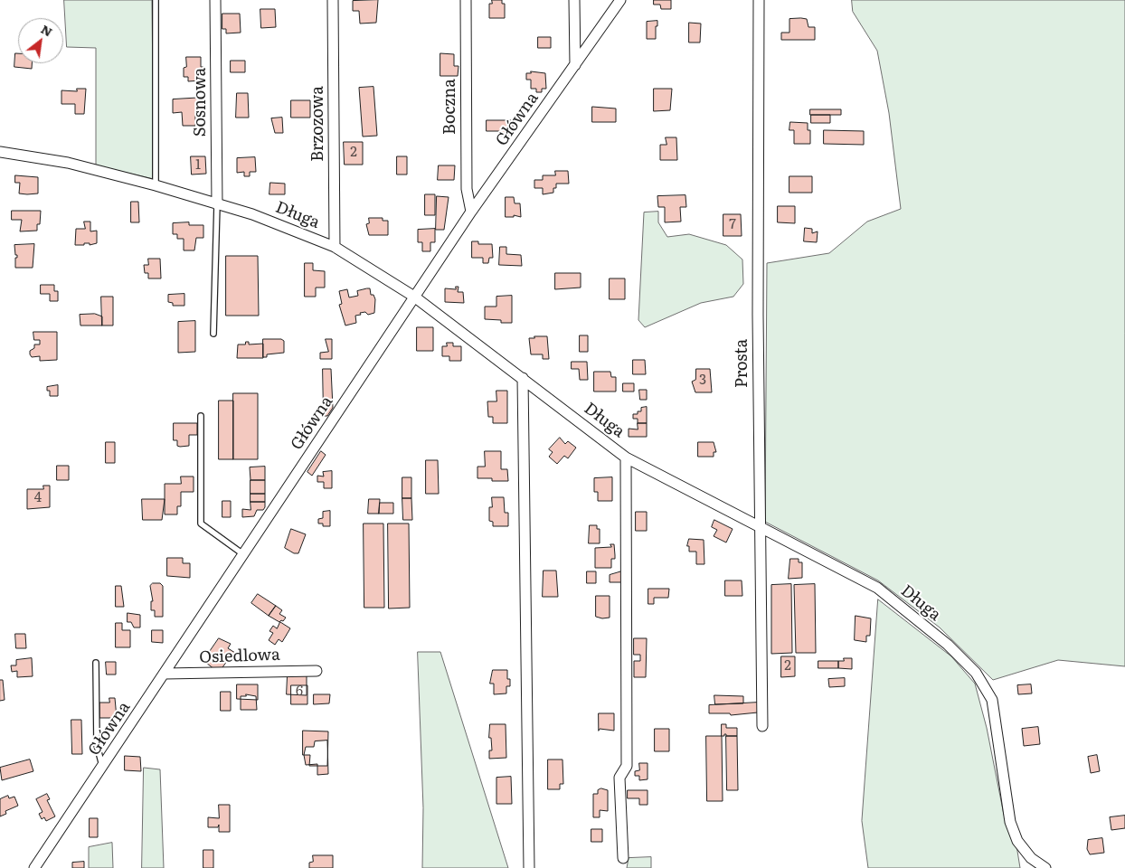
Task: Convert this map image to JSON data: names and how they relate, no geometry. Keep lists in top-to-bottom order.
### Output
{
  "streets": {
    "street": [
      "Sosnowa",
      "Boczna",
      "Główna",
      "Brzozowa",
      "Długa",
      "Prosta",
      "Osiedlowa"
    ]
  },
  "crossings": [
    ["Sosnowa", "Długa"],
    ["Boczna", "Główna"],
    ["Główna", "Długa"],
    ["Główna", "Osiedlowa"],
    ["Brzozowa", "Długa"],
    ["Długa", "Prosta"]
  ],
  "house_numbers": [
    "2",
    "1",
    "7",
    "3",
    "4",
    "2",
    "6"
  ],
  "north": "top right"
}
